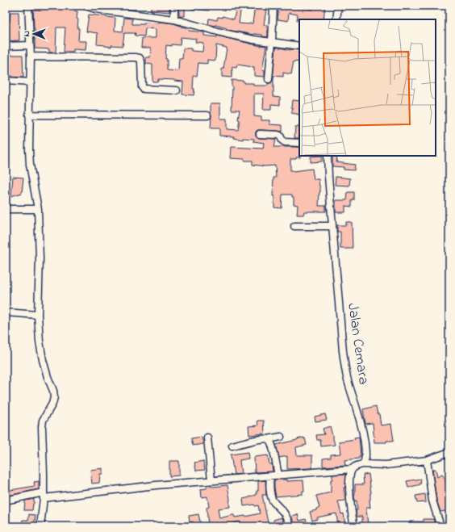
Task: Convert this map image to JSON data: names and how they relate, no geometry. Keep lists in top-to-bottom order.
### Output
{
  "streets": {
    "street": ["Jalan Cemara"]
  },
  "north": "left"
}
